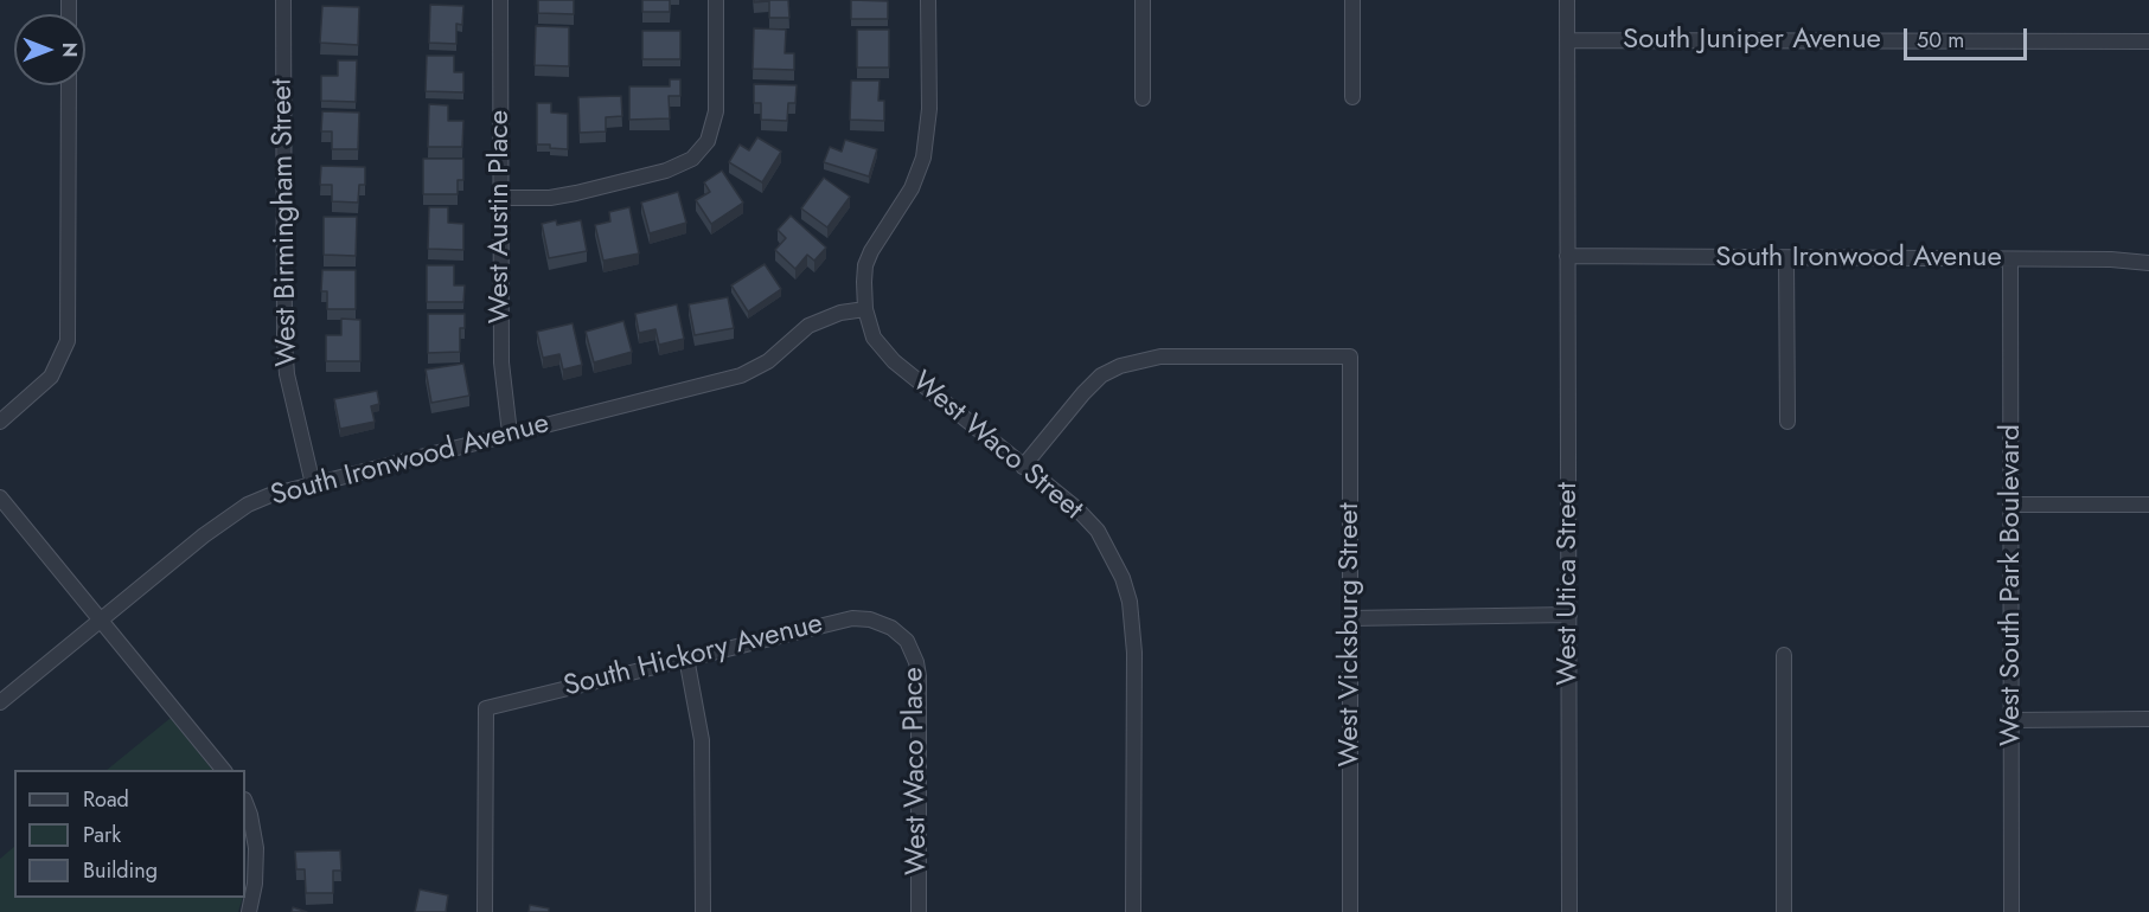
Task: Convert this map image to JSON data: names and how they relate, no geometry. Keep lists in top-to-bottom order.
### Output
{
  "streets": {
    "street": [
      "South Juniper Avenue",
      "West Austin Place",
      "West Birmingham Street",
      "South Ironwood Avenue",
      "West Waco Street",
      "West Utica Street",
      "West South Park Boulevard",
      "West Vicksburg Street",
      "South Hickory Avenue",
      "West Waco Place"
    ]
  },
  "crossings": [
    ["South Juniper Avenue", "West Utica Street"],
    ["West Austin Place", "South Ironwood Avenue"],
    ["West Birmingham Street", "South Ironwood Avenue"],
    ["South Ironwood Avenue", "West Waco Street"],
    ["South Ironwood Avenue", "West Utica Street"],
    ["South Ironwood Avenue", "West South Park Boulevard"],
    ["West Waco Street", "West Vicksburg Street"],
    ["South Hickory Avenue", "West Waco Place"]
  ],
  "legend": ["Road", "Park", "Building"],
  "scale_bar": "50 m",
  "north": "right"
}
